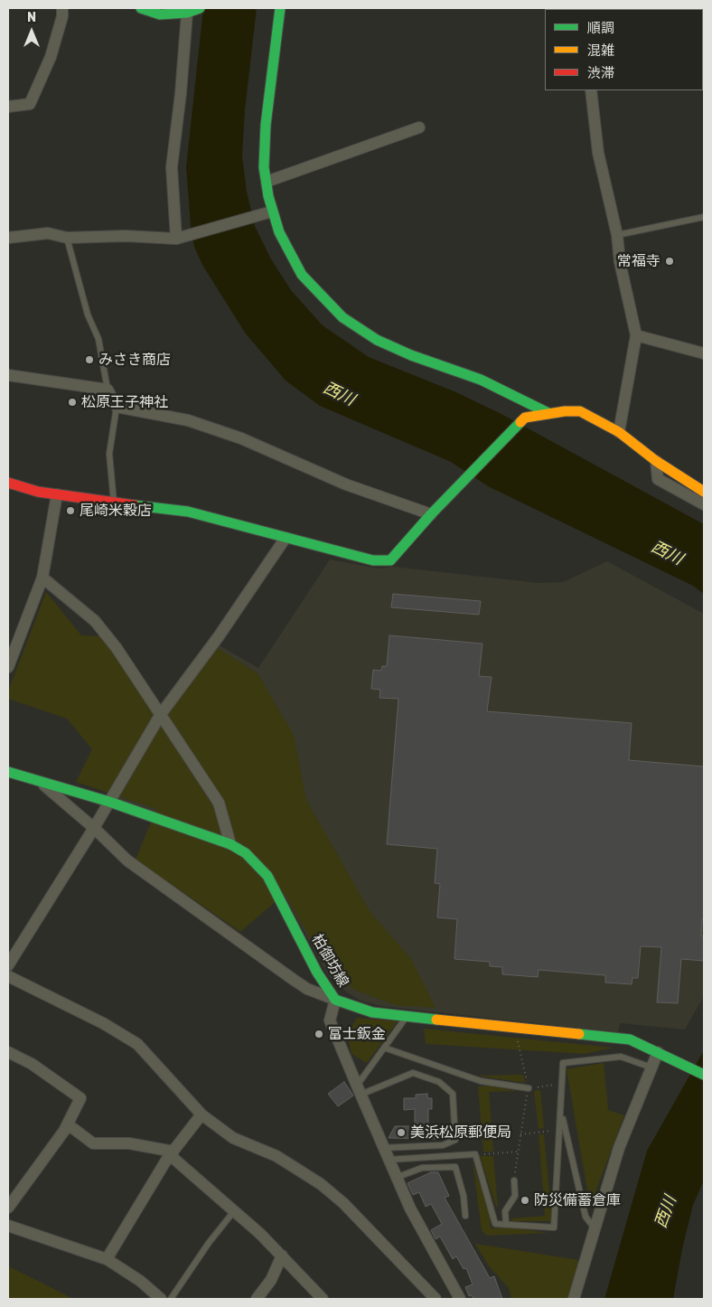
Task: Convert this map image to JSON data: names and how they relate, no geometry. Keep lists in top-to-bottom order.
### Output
{
  "streets": {
    "street": ["柏御坊線"]
  },
  "water": ["西川"],
  "places": [
    "常福寺",
    "みさき商店",
    "松原王子神社",
    "尾崎米穀店",
    "富士鈑金",
    "美浜松原郵便局",
    "防災備蓄倉庫"
  ],
  "legend": ["順調", "混雑", "渋滞"],
  "north": "top"
}
